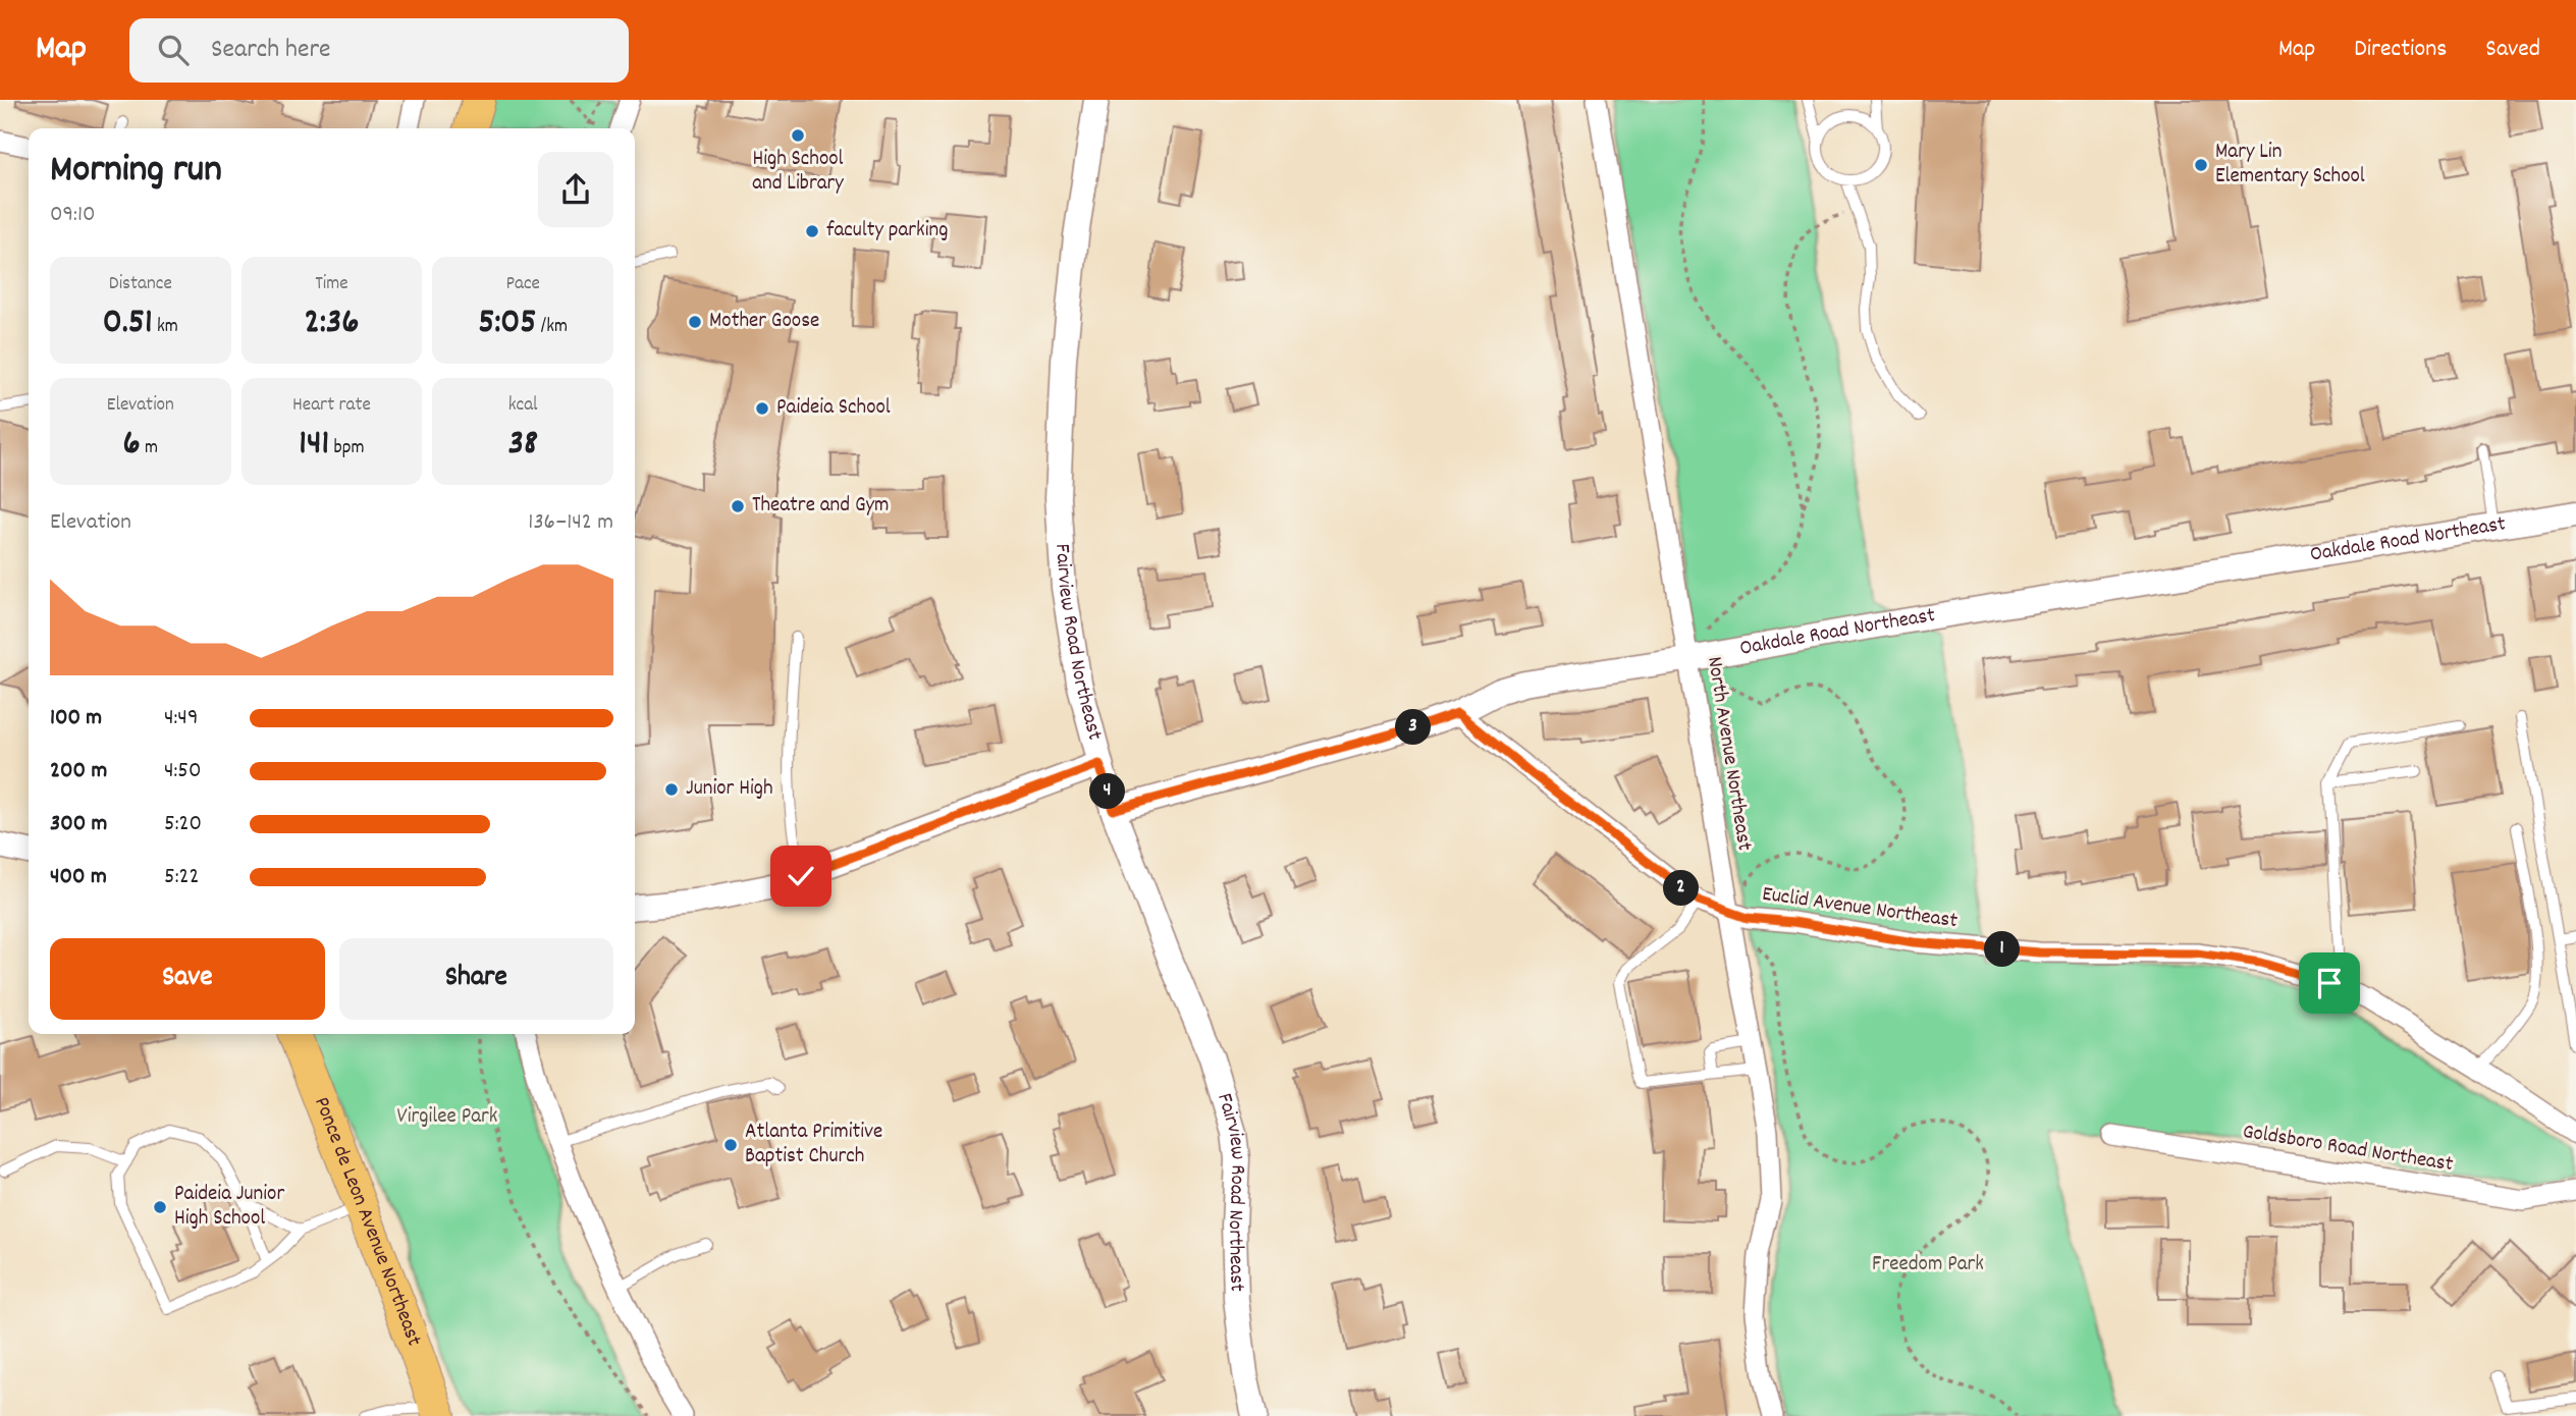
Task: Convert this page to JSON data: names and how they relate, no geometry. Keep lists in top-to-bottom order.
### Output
{
  "streets": {
    "highway": ["Ponce de Leon Avenue Northeast"],
    "street": [
      "Oakdale Road Northeast",
      "Fairview Road Northeast",
      "North Avenue Northeast",
      "Euclid Avenue Northeast",
      "Goldsboro Road Northeast"
    ]
  },
  "crossings": [
    ["Oakdale Road Northeast", "Fairview Road Northeast"],
    ["Oakdale Road Northeast", "North Avenue Northeast"],
    ["Oakdale Road Northeast", "Euclid Avenue Northeast"],
    ["North Avenue Northeast", "Euclid Avenue Northeast"]
  ],
  "parks": ["Virgilee Park", "Freedom Park"],
  "places": [
    "High School and Library",
    "Mary Lin Elementary School",
    "faculty parking",
    "Mother Goose",
    "Paideia School",
    "Theatre and Gym",
    "Junior High",
    "Atlanta Primitive Baptist Church",
    "Paideia Junior High School"
  ],
  "page": {
    "header": "Map",
    "search": "Search here",
    "nav": ["Map", "Directions", "Saved"],
    "heading": ["Morning run", "09:10"],
    "stats": [
      ["Distance", "0.51 km"],
      ["Time", "2:36"],
      ["Pace", "5:05 /km"],
      ["Elevation", "6 m"],
      ["Heart rate", "141 bpm"],
      ["kcal", "38"]
    ],
    "chart": ["Elevation", "136–142 m"],
    "list": [
      {
        "name": "100 m",
        "note": "4:49"
      },
      {
        "name": "200 m",
        "note": "4:50"
      },
      {
        "name": "300 m",
        "note": "5:20"
      },
      {
        "name": "400 m",
        "note": "5:22"
      }
    ],
    "pins": [
      "3",
      "4",
      "2",
      "1"
    ],
    "buttons": ["Save", "Share"]
  }
}
